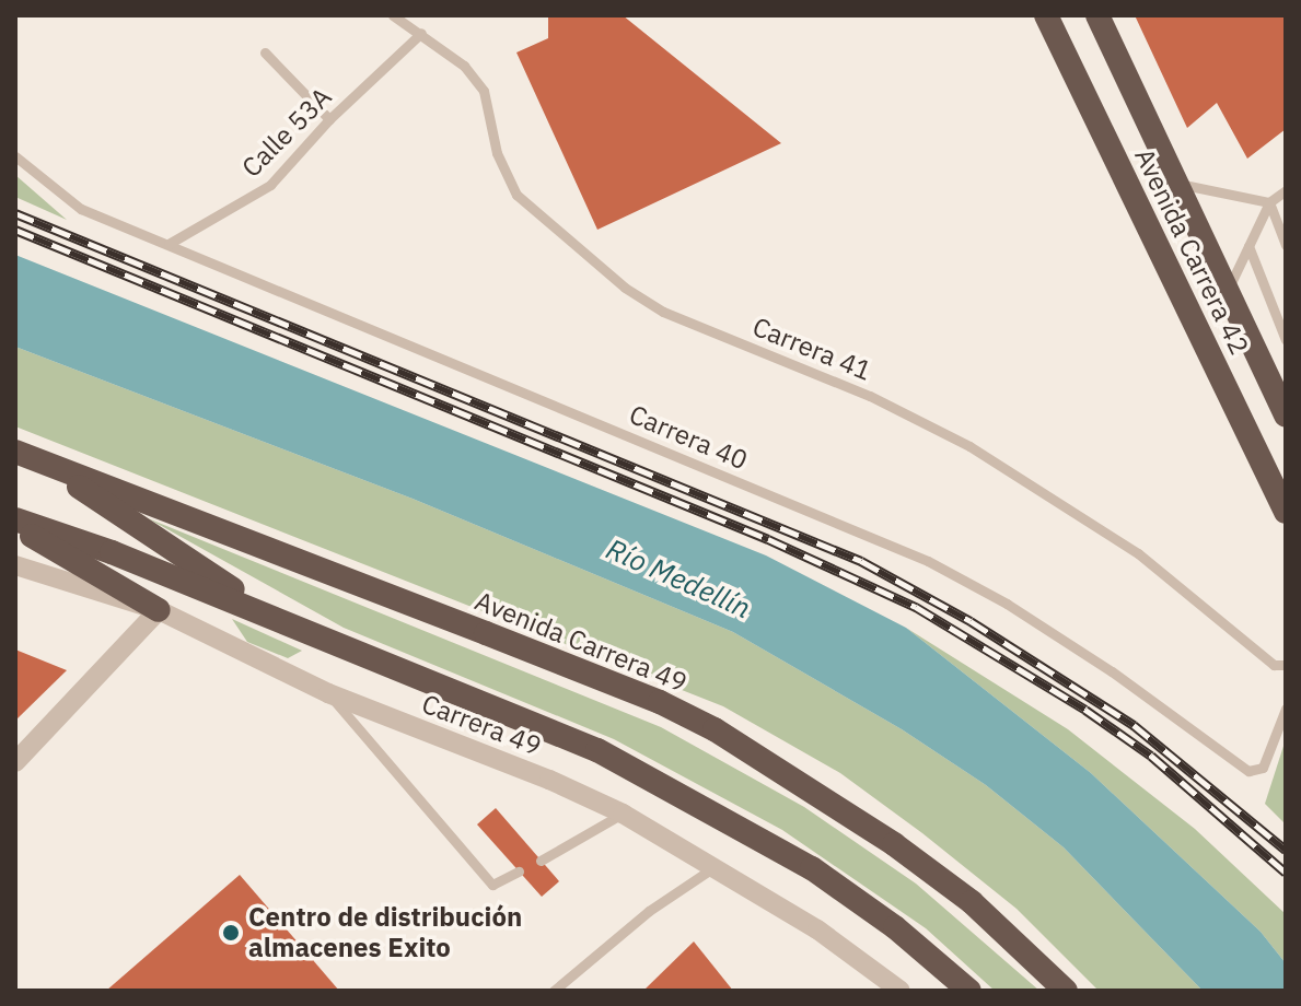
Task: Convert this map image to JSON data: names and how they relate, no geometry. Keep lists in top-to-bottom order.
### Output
{
  "streets": {
    "highway": ["Avenida Carrera 42", "Avenida Carrera 49"],
    "street": ["Carrera 49"],
    "lane": ["Calle 53A", "Carrera 41", "Carrera 40"]
  },
  "crossings": [
    ["Calle 53A", "Carrera 41"],
    ["Calle 53A", "Carrera 40"]
  ],
  "water": ["Río Medellín"],
  "places": ["Centro de distribución almacenes Exito"]
}
